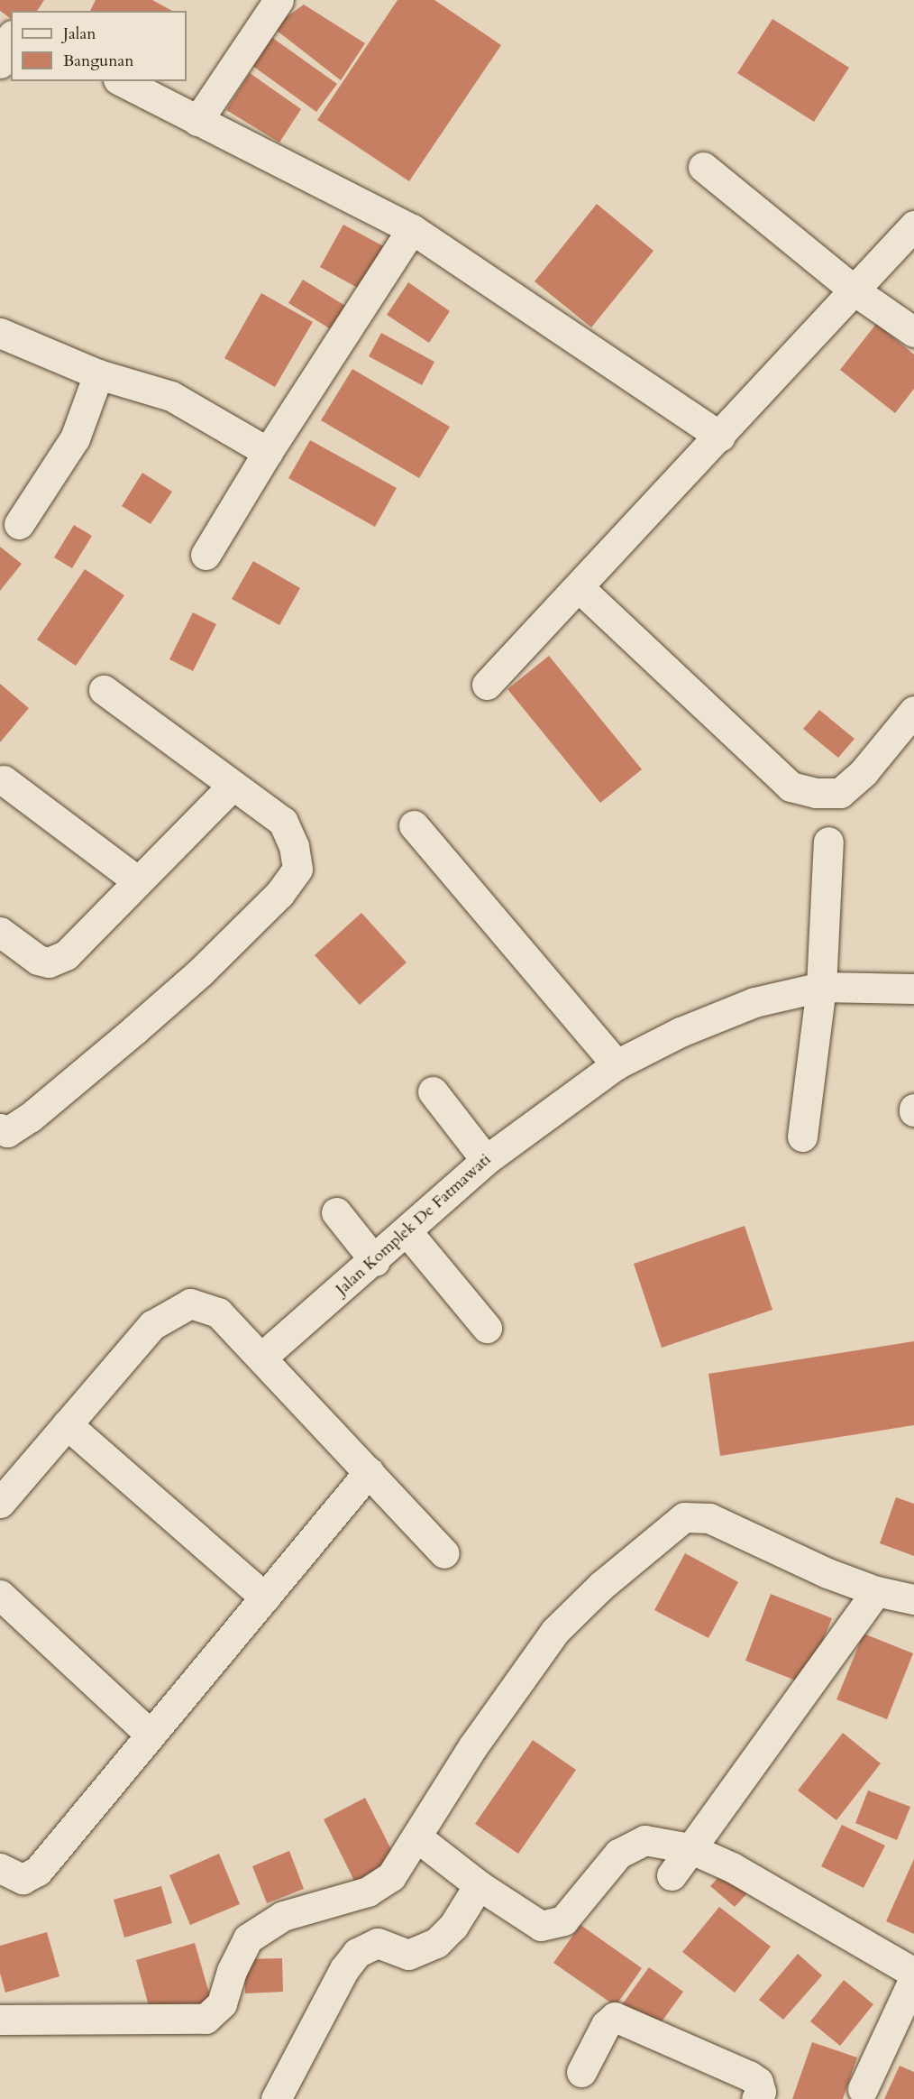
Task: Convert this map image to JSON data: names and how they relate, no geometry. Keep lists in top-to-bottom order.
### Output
{
  "streets": {
    "street": ["Jalan Komplek De Fatmawati"]
  },
  "legend": ["Jalan", "Bangunan"]
}
